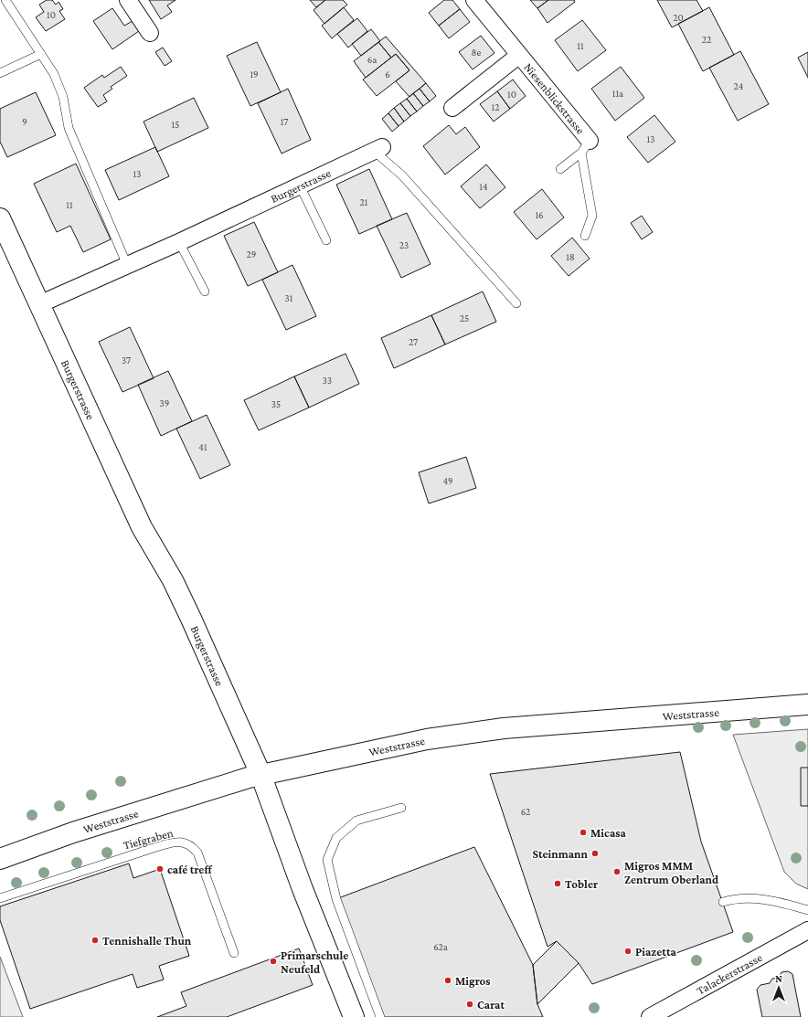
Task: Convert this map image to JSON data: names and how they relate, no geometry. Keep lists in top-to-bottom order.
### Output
{
  "streets": {
    "main road": ["Burgerstrasse", "Weststrasse"],
    "street": ["Niesenblickstrasse", "Talackerstrasse"],
    "lane": ["Tiefgraben"]
  },
  "crossings": [
    ["Burgerstrasse", "Weststrasse"]
  ],
  "places": [
    "Micasa",
    "Steinmann",
    "café treff",
    "Migros MMM Zentrum Oberland",
    "Tobler",
    "Tennishalle Thun",
    "Piazetta",
    "Primarschule Neufeld",
    "Migros",
    "Carat"
  ],
  "house_numbers": [
    "10",
    "20",
    "22",
    "11",
    "8e",
    "6a",
    "19",
    "6",
    "24",
    "11a",
    "10",
    "12",
    "9",
    "17",
    "15",
    "13",
    "13",
    "14",
    "21",
    "11",
    "16",
    "23",
    "29",
    "18",
    "31",
    "25",
    "27",
    "37",
    "33",
    "39",
    "35",
    "41",
    "49",
    "62",
    "62a"
  ],
  "north": "top"
}
